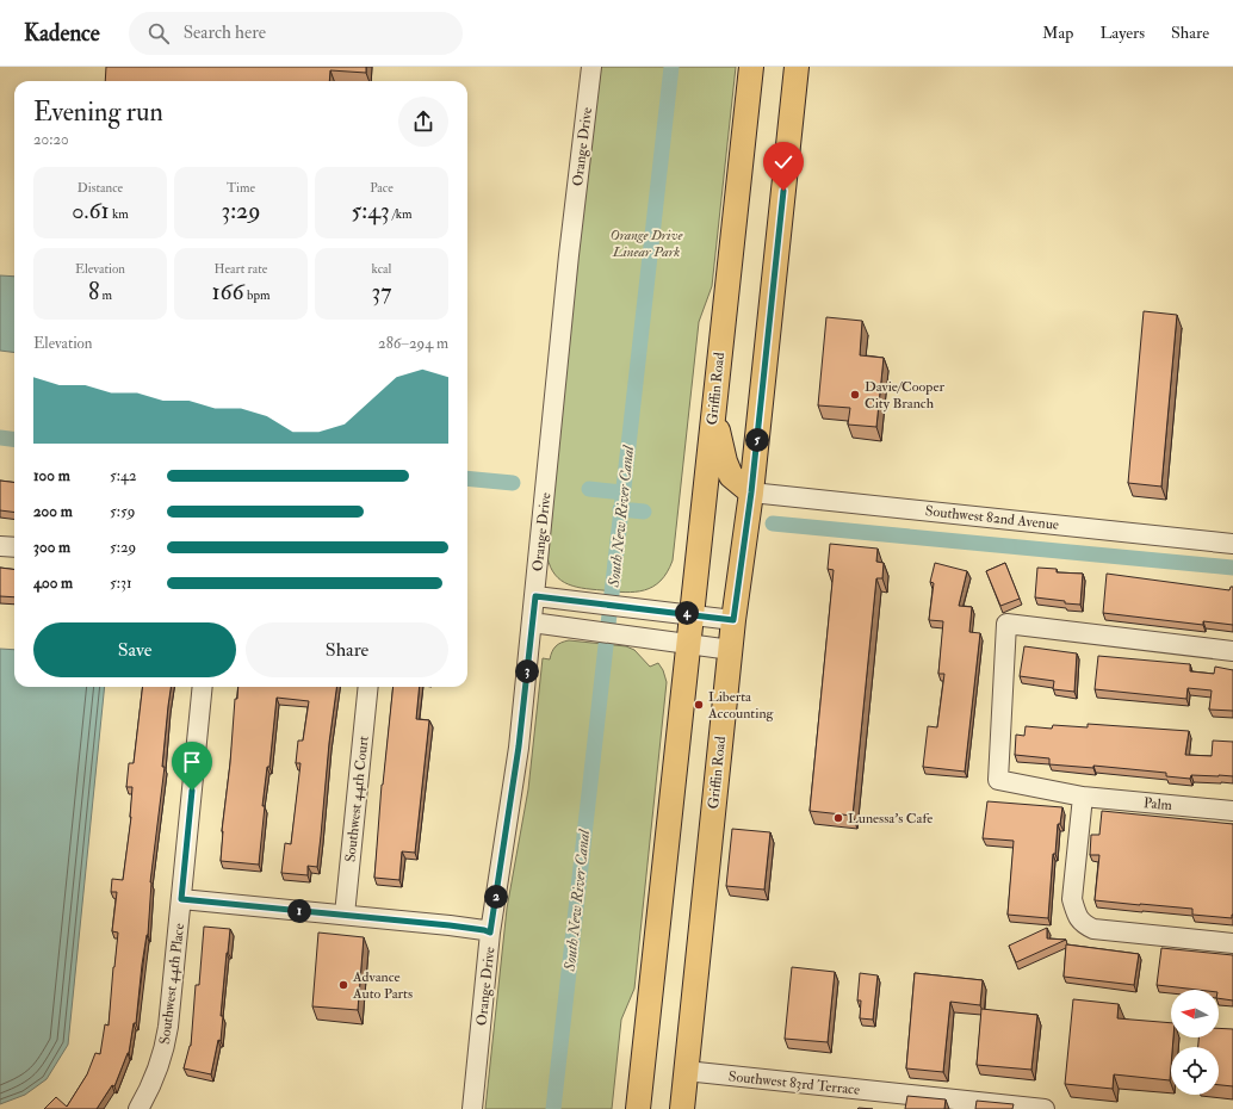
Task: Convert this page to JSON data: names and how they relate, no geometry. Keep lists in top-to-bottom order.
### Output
{
  "streets": {
    "main road": ["Griffin Road"],
    "street": [
      "Orange Drive",
      "Southwest 82nd Avenue",
      "Southwest 44th Court",
      "Palm",
      "Southwest 44th Place",
      "Southwest 83rd Terrace"
    ]
  },
  "crossings": [
    ["Griffin Road", "Southwest 82nd Avenue"],
    ["Griffin Road", "Southwest 83rd Terrace"]
  ],
  "water": ["South New River Canal"],
  "parks": ["Orange Drive Linear Park"],
  "places": [
    "Davie/Cooper City Branch",
    "Liberta Accounting",
    "Lunessa’s Cafe",
    "Advance Auto Parts"
  ],
  "north": "left",
  "page": {
    "header": "Kadence",
    "search": "Search here",
    "nav": ["Map", "Layers", "Share"],
    "heading": ["Evening run", "20:20"],
    "stats": [
      ["Distance", "0.61 km"],
      ["Time", "3:29"],
      ["Pace", "5:43 /km"],
      ["Elevation", "8 m"],
      ["Heart rate", "166 bpm"],
      ["kcal", "37"]
    ],
    "chart": ["Elevation", "286–294 m"],
    "pins": [
      "5",
      "4",
      "3",
      "2",
      "1"
    ],
    "list": [
      {
        "name": "100 m",
        "note": "5:42"
      },
      {
        "name": "200 m",
        "note": "5:59"
      },
      {
        "name": "300 m",
        "note": "5:29"
      },
      {
        "name": "400 m",
        "note": "5:31"
      }
    ],
    "buttons": ["Save", "Share"]
  }
}
